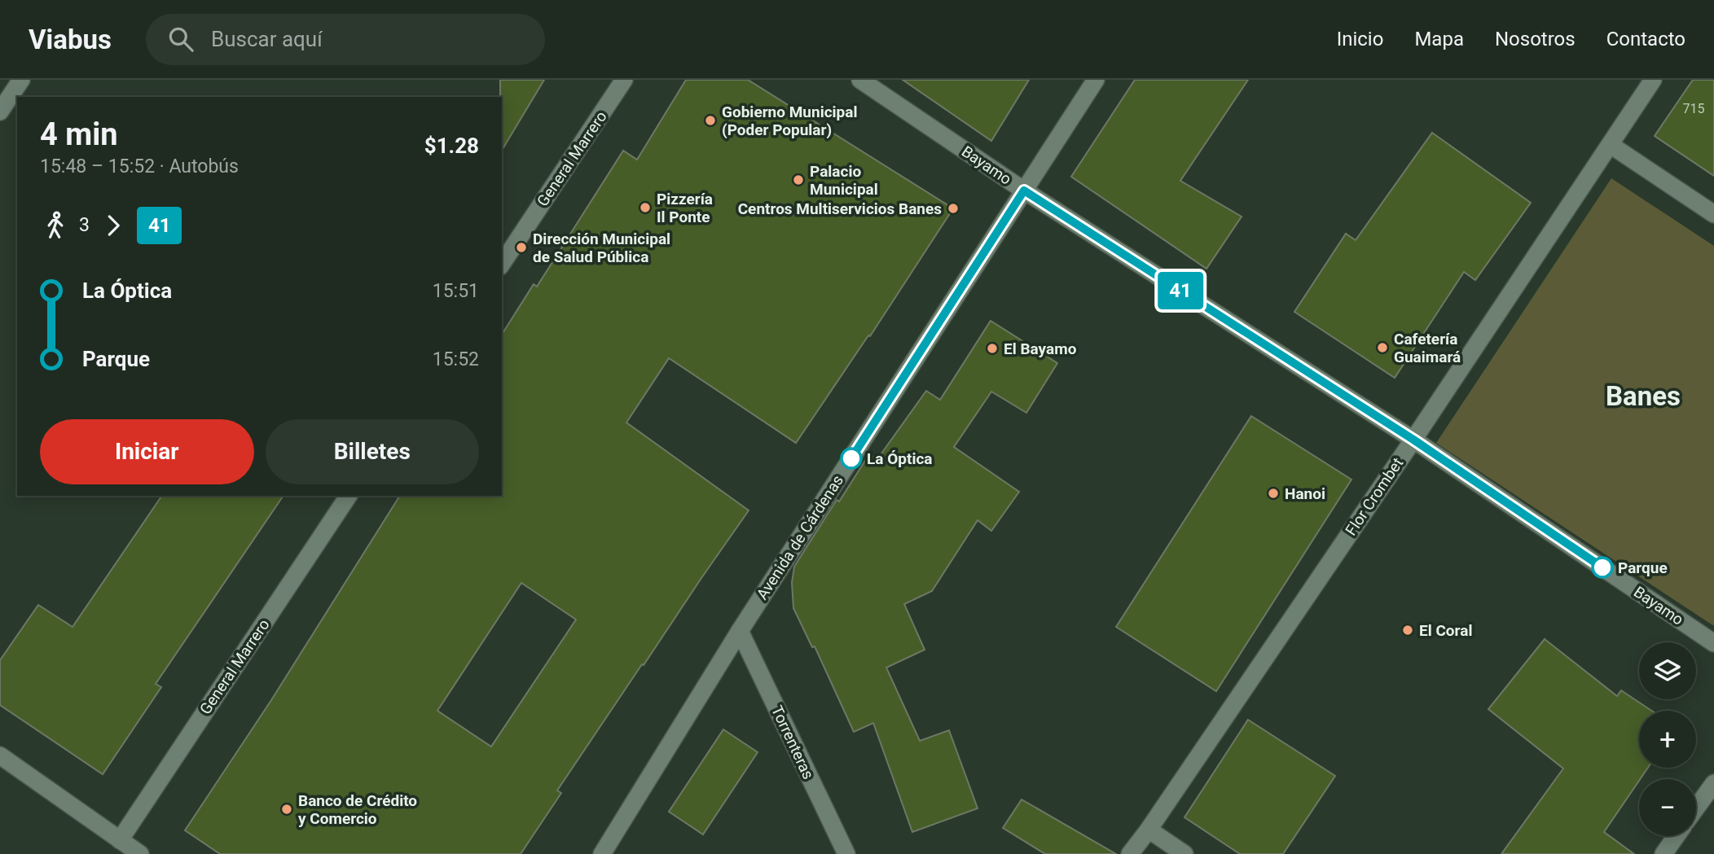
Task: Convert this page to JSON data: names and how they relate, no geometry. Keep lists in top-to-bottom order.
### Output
{
  "streets": {
    "street": [
      "General Marrero",
      "Bayamo",
      "Flor Crombet",
      "Avenida de Cárdenas",
      "Torrenteras"
    ]
  },
  "crossings": [
    ["Bayamo", "Flor Crombet"],
    ["Bayamo", "Avenida de Cárdenas"],
    ["Avenida de Cárdenas", "Torrenteras"]
  ],
  "districts": ["Banes"],
  "places": [
    "Gobierno Municipal (Poder Popular)",
    "Palacio Municipal",
    "Pizzería Il Ponte",
    "Centros Multiservicios Banes",
    "Dirección Municipal de Salud Pública",
    "Cafetería Guaimará",
    "El Bayamo",
    "La Óptica",
    "Hanoi",
    "Parque",
    "El Coral",
    "Banco de Crédito y Comercio"
  ],
  "lines": ["bus line 41"],
  "house_numbers": ["715"],
  "page": {
    "header": "Viabus",
    "search": "Buscar aquí",
    "nav": [
      "Inicio",
      "Mapa",
      "Nosotros",
      "Contacto"
    ],
    "on_map": "41",
    "heading": ["4 min", "15:48 – 15:52 · Autobús", "$1.28"],
    "legs": ["3", "41"],
    "list": [
      {
        "name": "La Óptica",
        "value": "15:51"
      },
      {
        "name": "Parque",
        "value": "15:52"
      }
    ],
    "buttons": ["Iniciar", "Billetes"],
    "map_buttons": ["+", "−"]
  }
}
